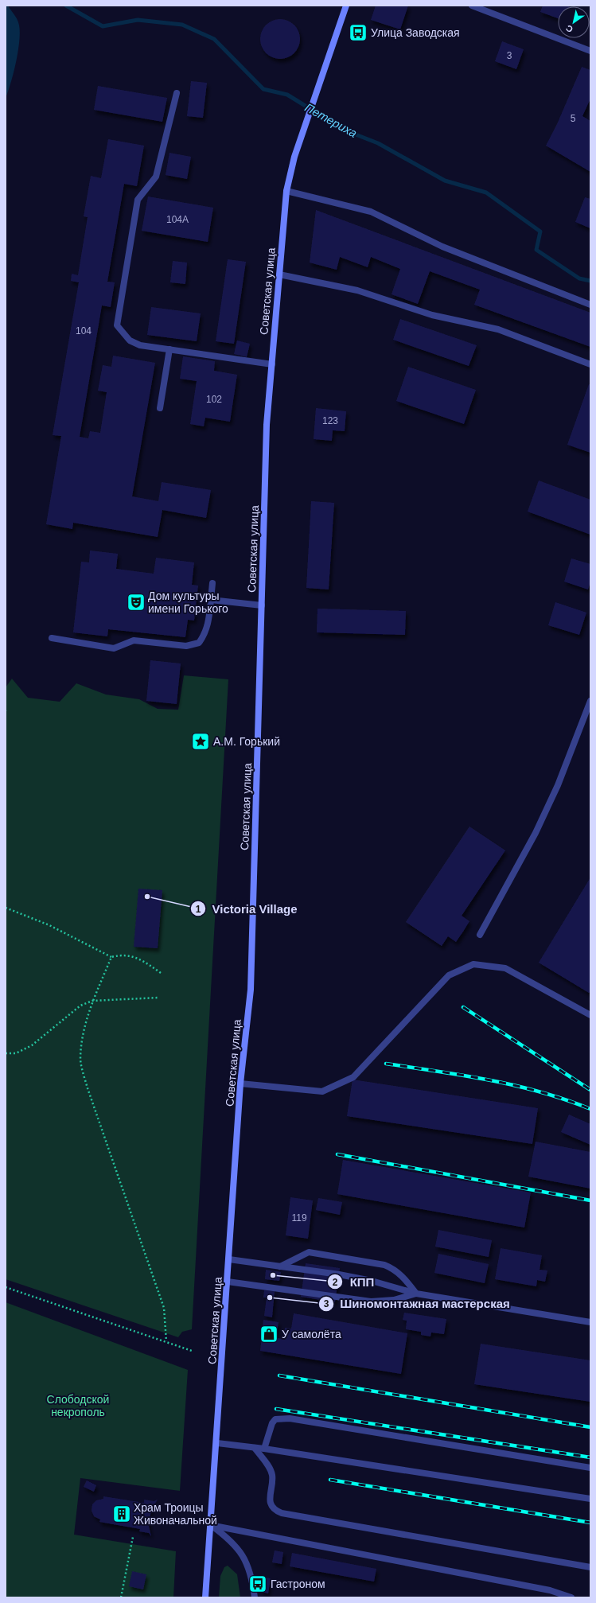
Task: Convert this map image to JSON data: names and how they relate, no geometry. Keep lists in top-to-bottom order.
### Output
{
  "streets": {
    "main road": ["Советская улица"]
  },
  "water": ["Петериха"],
  "parks": ["Слободской некрополь"],
  "places": {
    "bus stop": ["Улица Заводская", "Гастроном"],
    "theatre": ["Дом культуры имени Горького"],
    "place": ["А.М. Горький"],
    "other": ["Victoria Village", "КПП", "Шиномонтажная мастерская"],
    "shop": ["У самолёта"],
    "building": ["Храм Троицы Живоначальной"]
  },
  "house_numbers": [
    "3",
    "5",
    "104А",
    "104",
    "102",
    "123",
    "119"
  ],
  "north": "bottom left"
}
